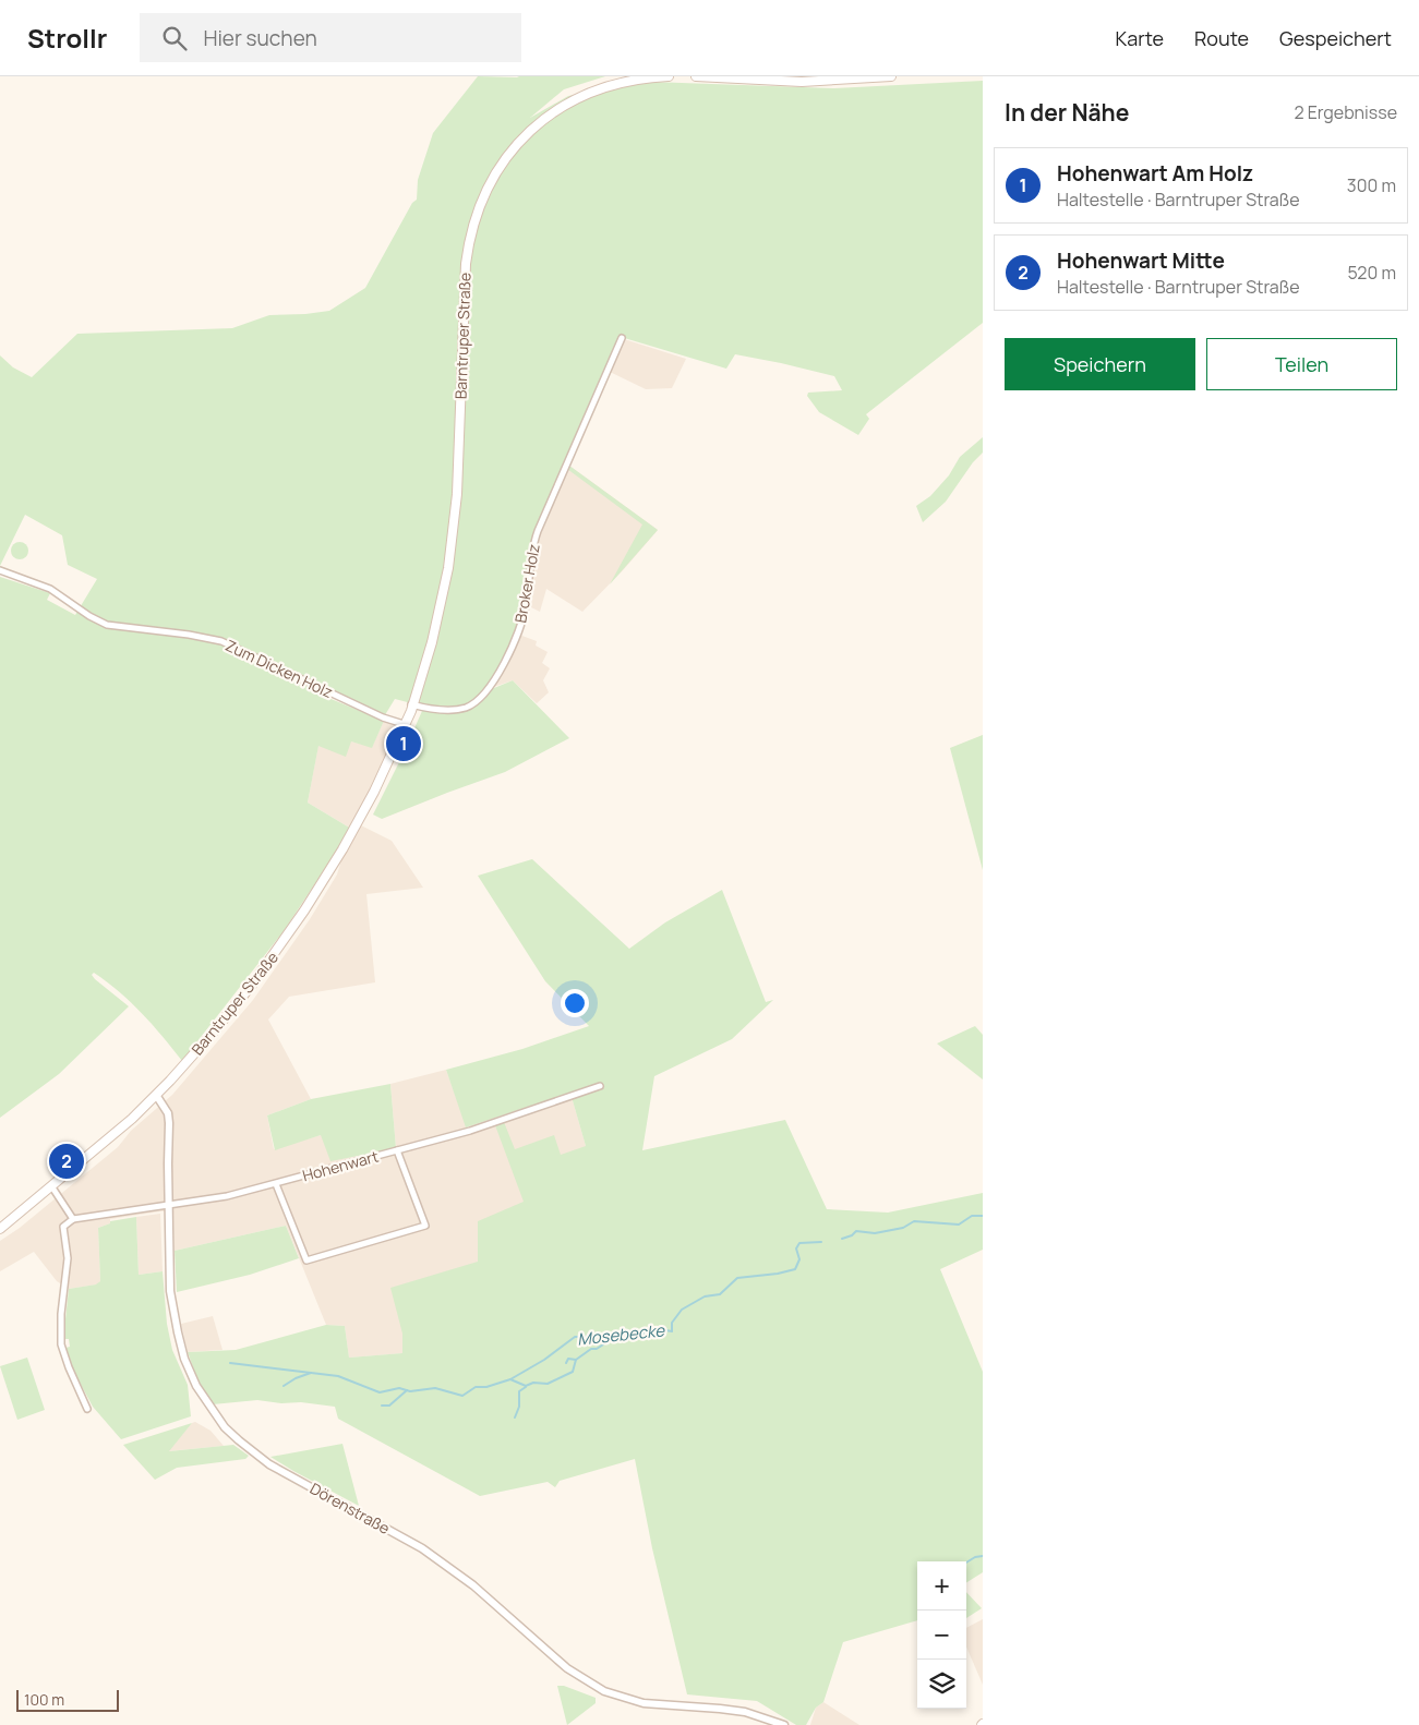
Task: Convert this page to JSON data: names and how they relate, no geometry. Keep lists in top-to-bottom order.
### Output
{
  "streets": {
    "main road": ["Barntruper Straße"],
    "street": [
      "Broker Holz",
      "Zum Dicken Holz",
      "Hohenwart",
      "Dörenstraße"
    ]
  },
  "crossings": [
    ["Barntruper Straße", "Broker Holz"],
    ["Barntruper Straße", "Zum Dicken Holz"],
    ["Barntruper Straße", "Dörenstraße"],
    ["Hohenwart", "Dörenstraße"]
  ],
  "water": ["Mosebecke"],
  "scale_bar": "100 m",
  "page": {
    "header": "Strollr",
    "search": "Hier suchen",
    "nav": ["Karte", "Route", "Gespeichert"],
    "heading": ["In der Nähe", "2 Ergebnisse"],
    "list": [
      {
        "mark": "1",
        "name": "Hohenwart Am Holz",
        "note": "Haltestelle · Barntruper Straße",
        "value": "300 m"
      },
      {
        "mark": "2",
        "name": "Hohenwart Mitte",
        "note": "Haltestelle · Barntruper Straße",
        "value": "520 m"
      }
    ],
    "buttons": ["Speichern", "Teilen"],
    "pins": ["1", "2"],
    "map_buttons": ["+", "−"],
    "scale": "100 m"
  }
}
